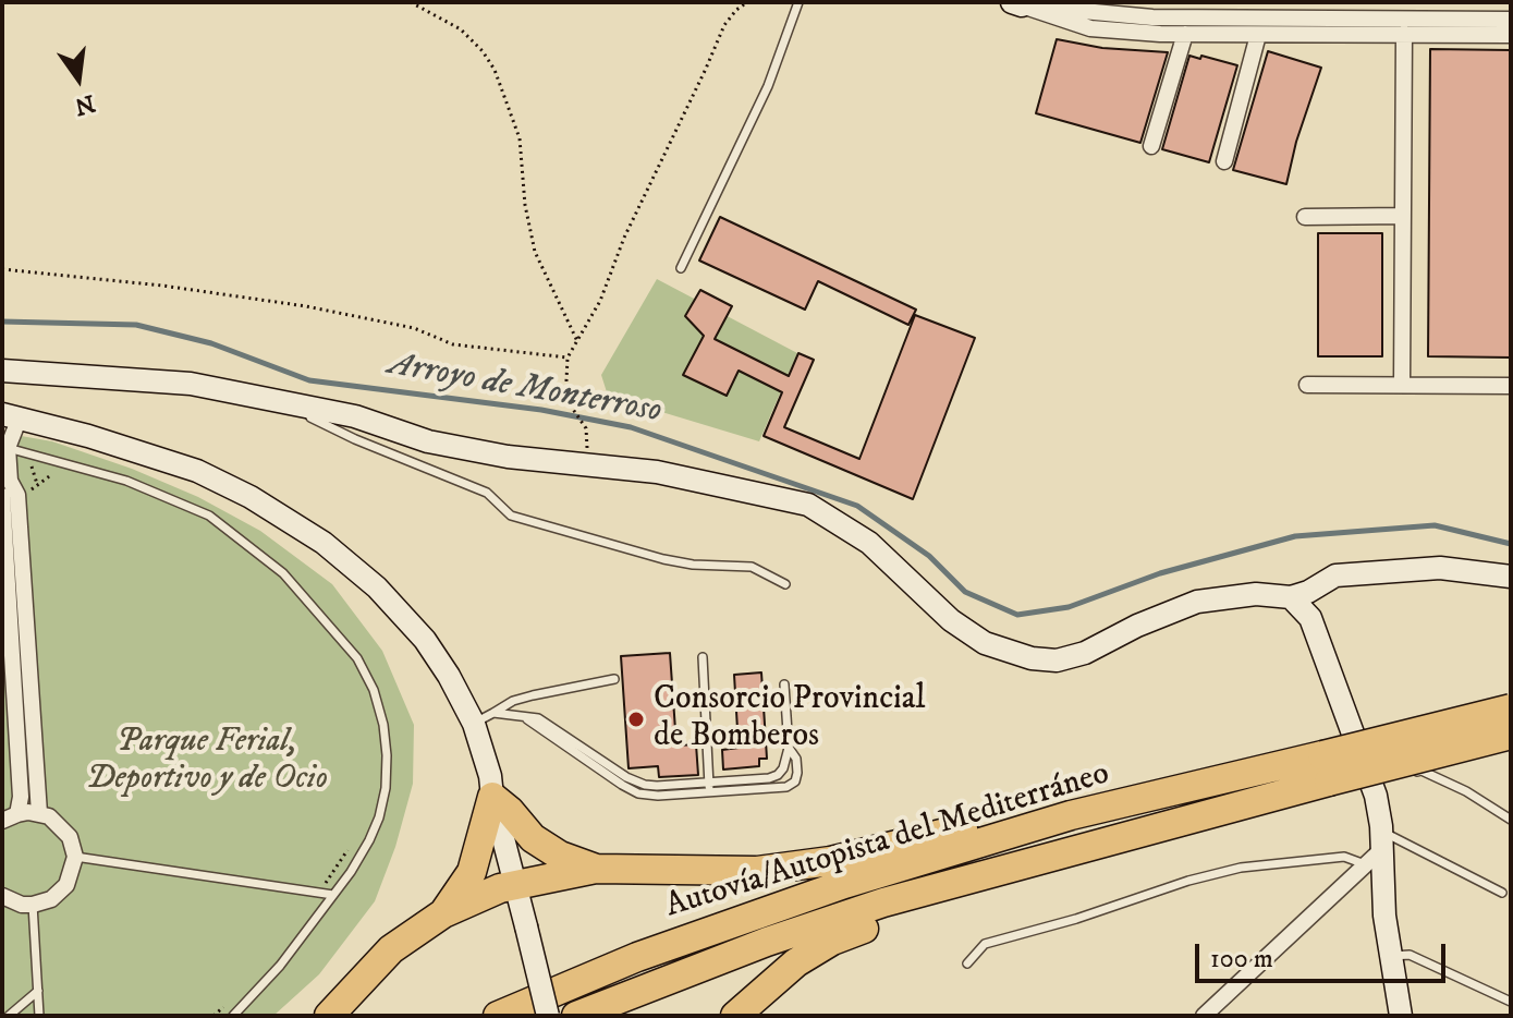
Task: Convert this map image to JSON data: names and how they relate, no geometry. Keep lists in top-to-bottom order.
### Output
{
  "streets": {
    "highway": ["Autovía/Autopista del Mediterráneo"]
  },
  "water": ["Arroyo de Monterroso"],
  "parks": ["Parque Ferial, Deportivo y de Ocio"],
  "places": ["Consorcio Provincial de Bomberos"],
  "scale_bar": "100 m",
  "north": "bottom"
}
